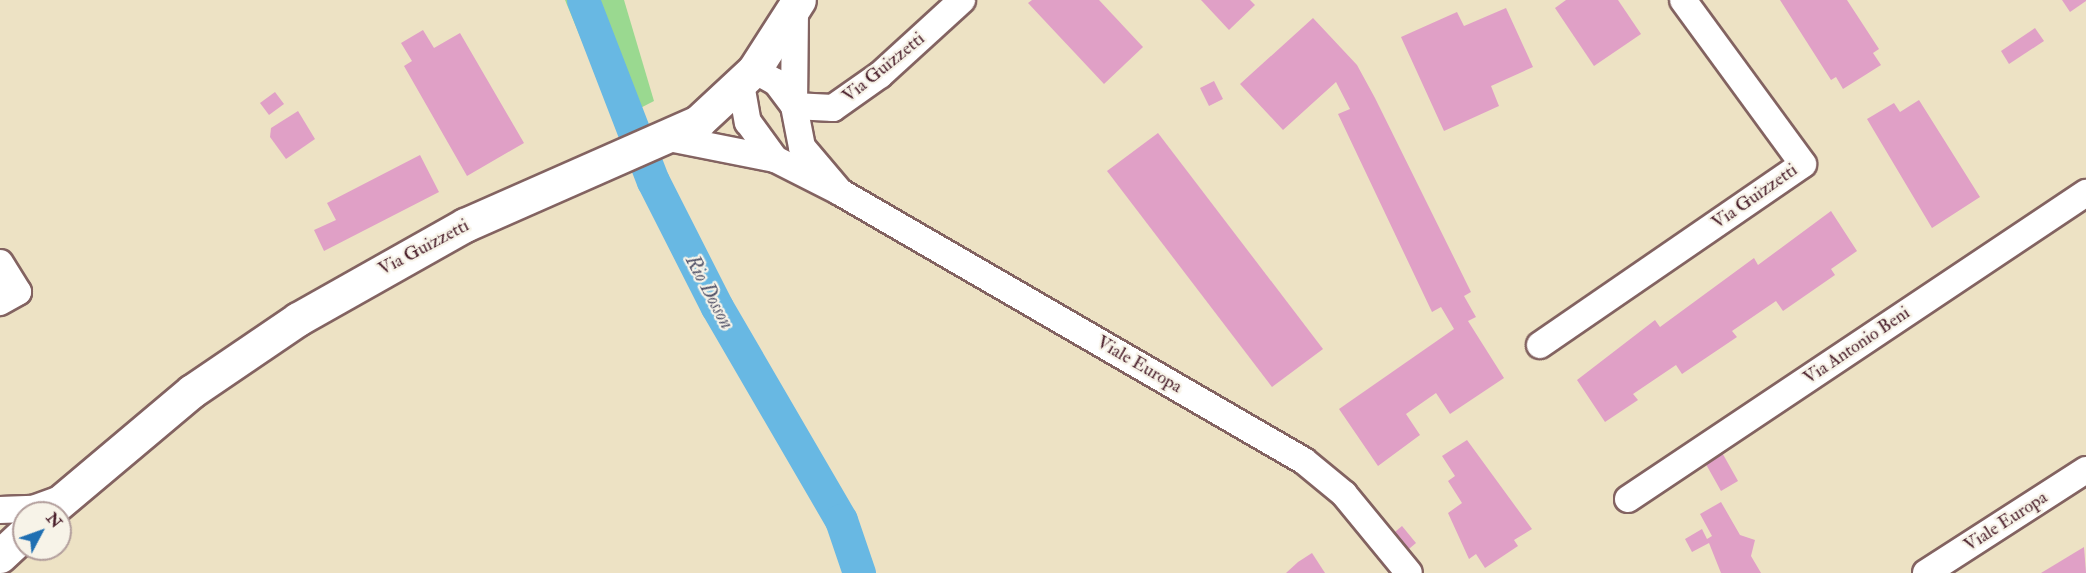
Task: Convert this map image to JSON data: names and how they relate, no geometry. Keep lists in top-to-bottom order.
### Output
{
  "streets": {
    "street": ["Via Guizzetti", "Via Antonio Beni", "Viale Europa"]
  },
  "crossings": [
    ["Via Guizzetti", "Viale Europa"]
  ],
  "water": ["Rio Dosson"],
  "north": "top right"
}
